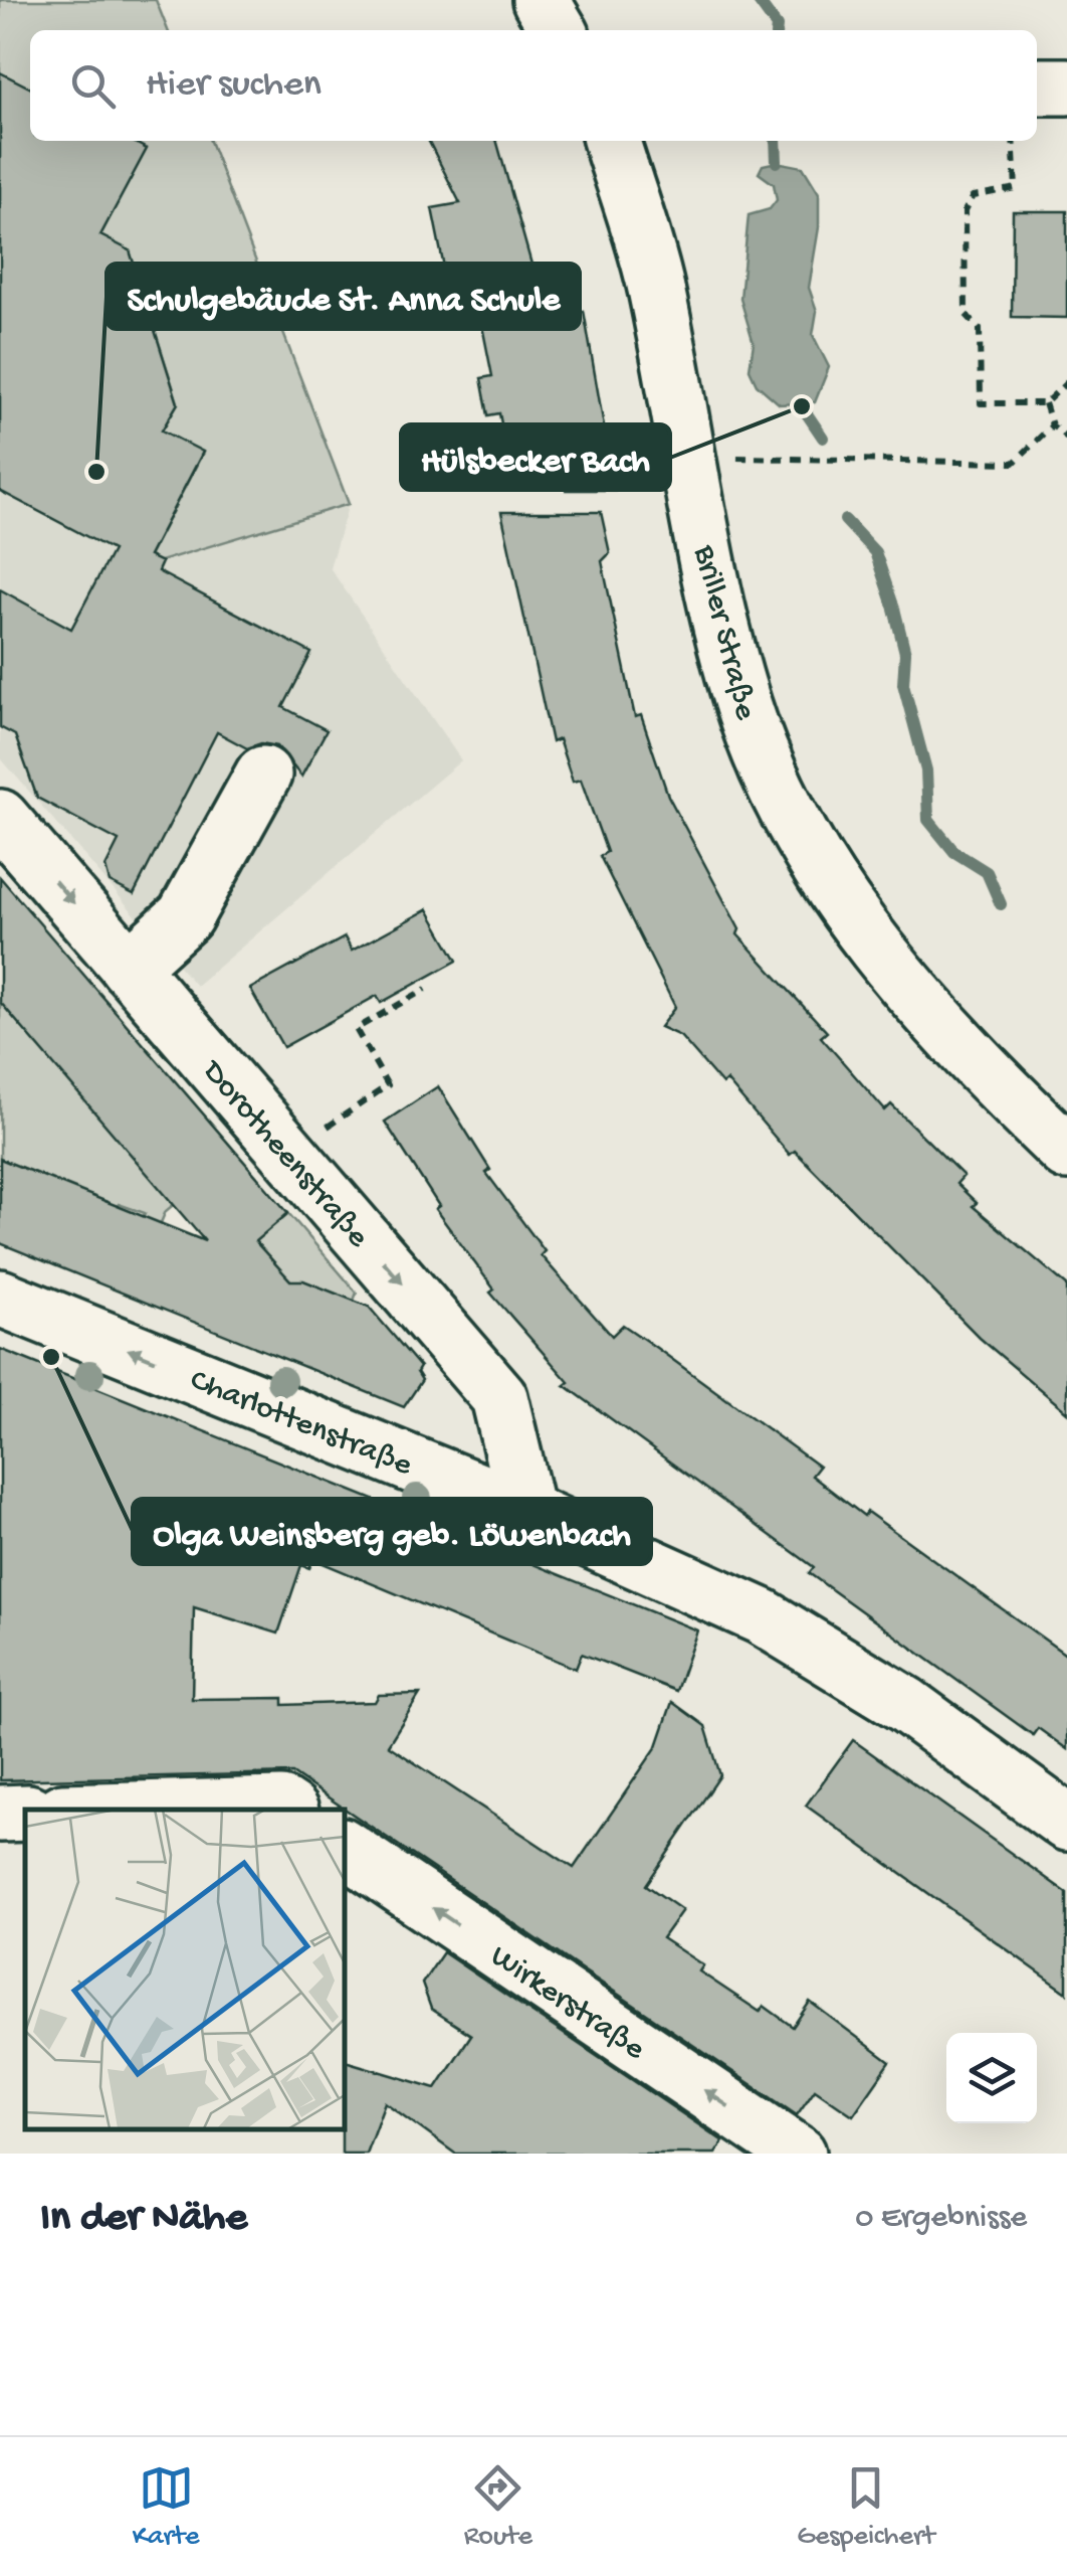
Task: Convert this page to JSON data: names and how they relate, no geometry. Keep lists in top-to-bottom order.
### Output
{
  "streets": {
    "street": [
      "Briller Straße",
      "Dorotheenstraße",
      "Charlottenstraße",
      "Wirkerstraße"
    ]
  },
  "crossings": [
    ["Dorotheenstraße", "Charlottenstraße"]
  ],
  "one_way": ["Dorotheenstraße", "Wirkerstraße"],
  "places": ["Hülsbecker Bach", "Schulgebäude St. Anna Schule", "Olga Weinsberg geb. Löwenbach"],
  "page": {
    "search": "Hier suchen",
    "heading": ["In der Nähe", "0 Ergebnisse"],
    "nav": ["Karte", "Route", "Gespeichert"]
  }
}
